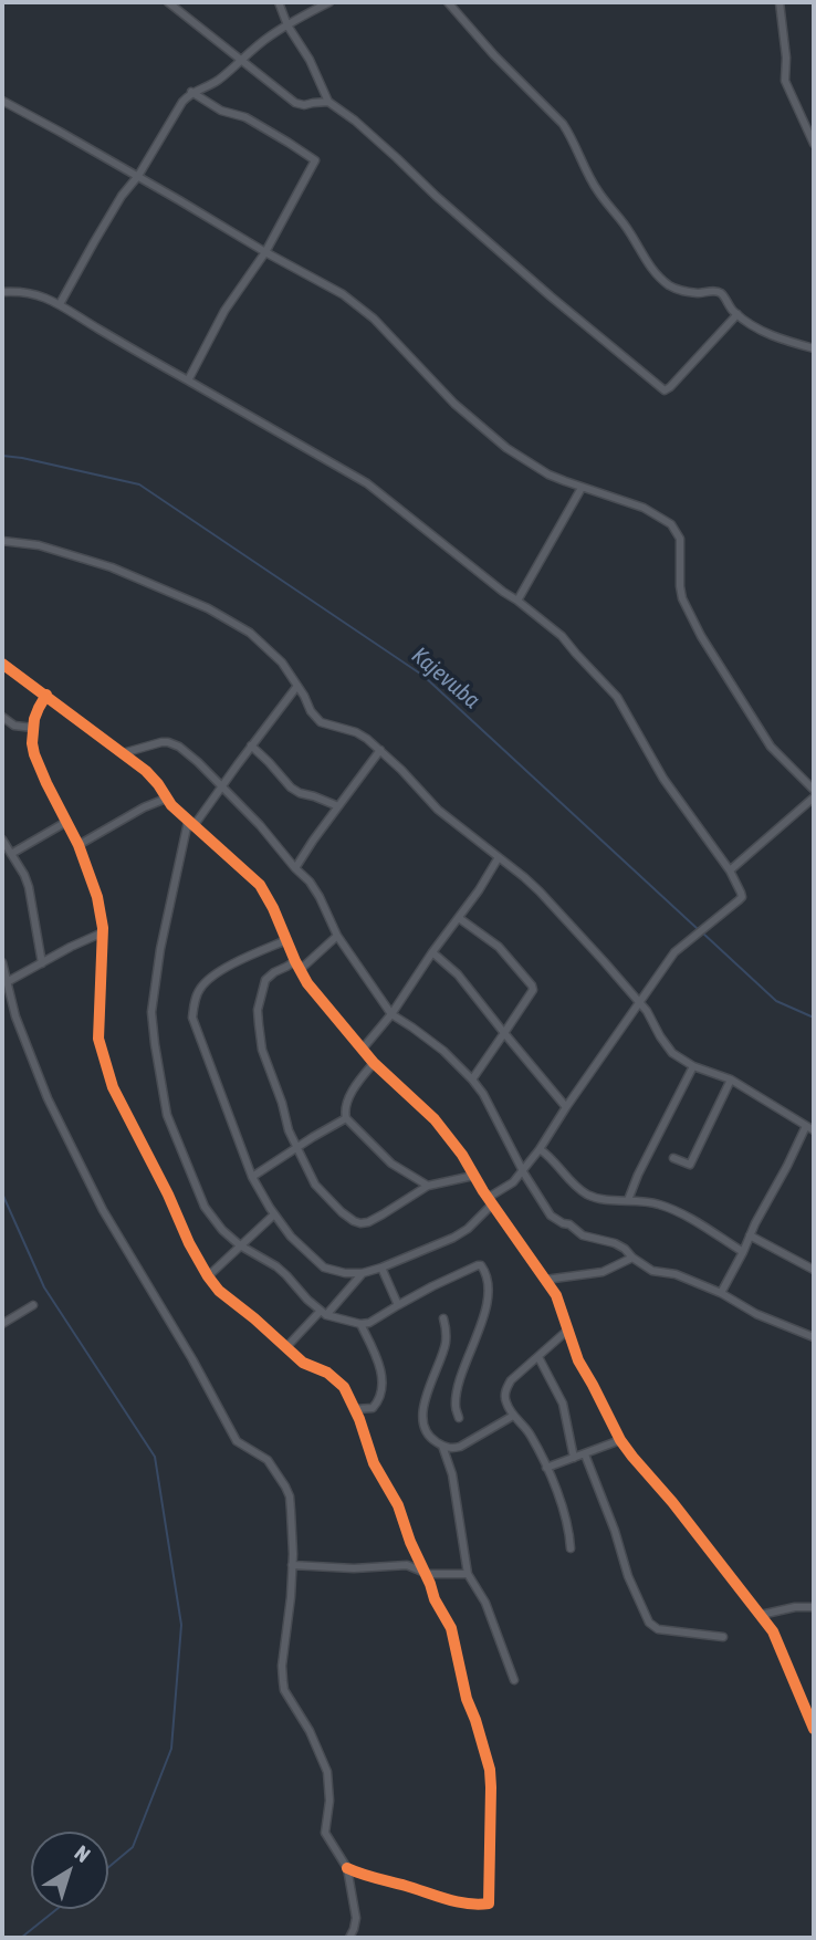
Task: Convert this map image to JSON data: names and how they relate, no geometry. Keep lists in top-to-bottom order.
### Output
{
  "water": ["Kajevuba"],
  "north": "top right"
}
